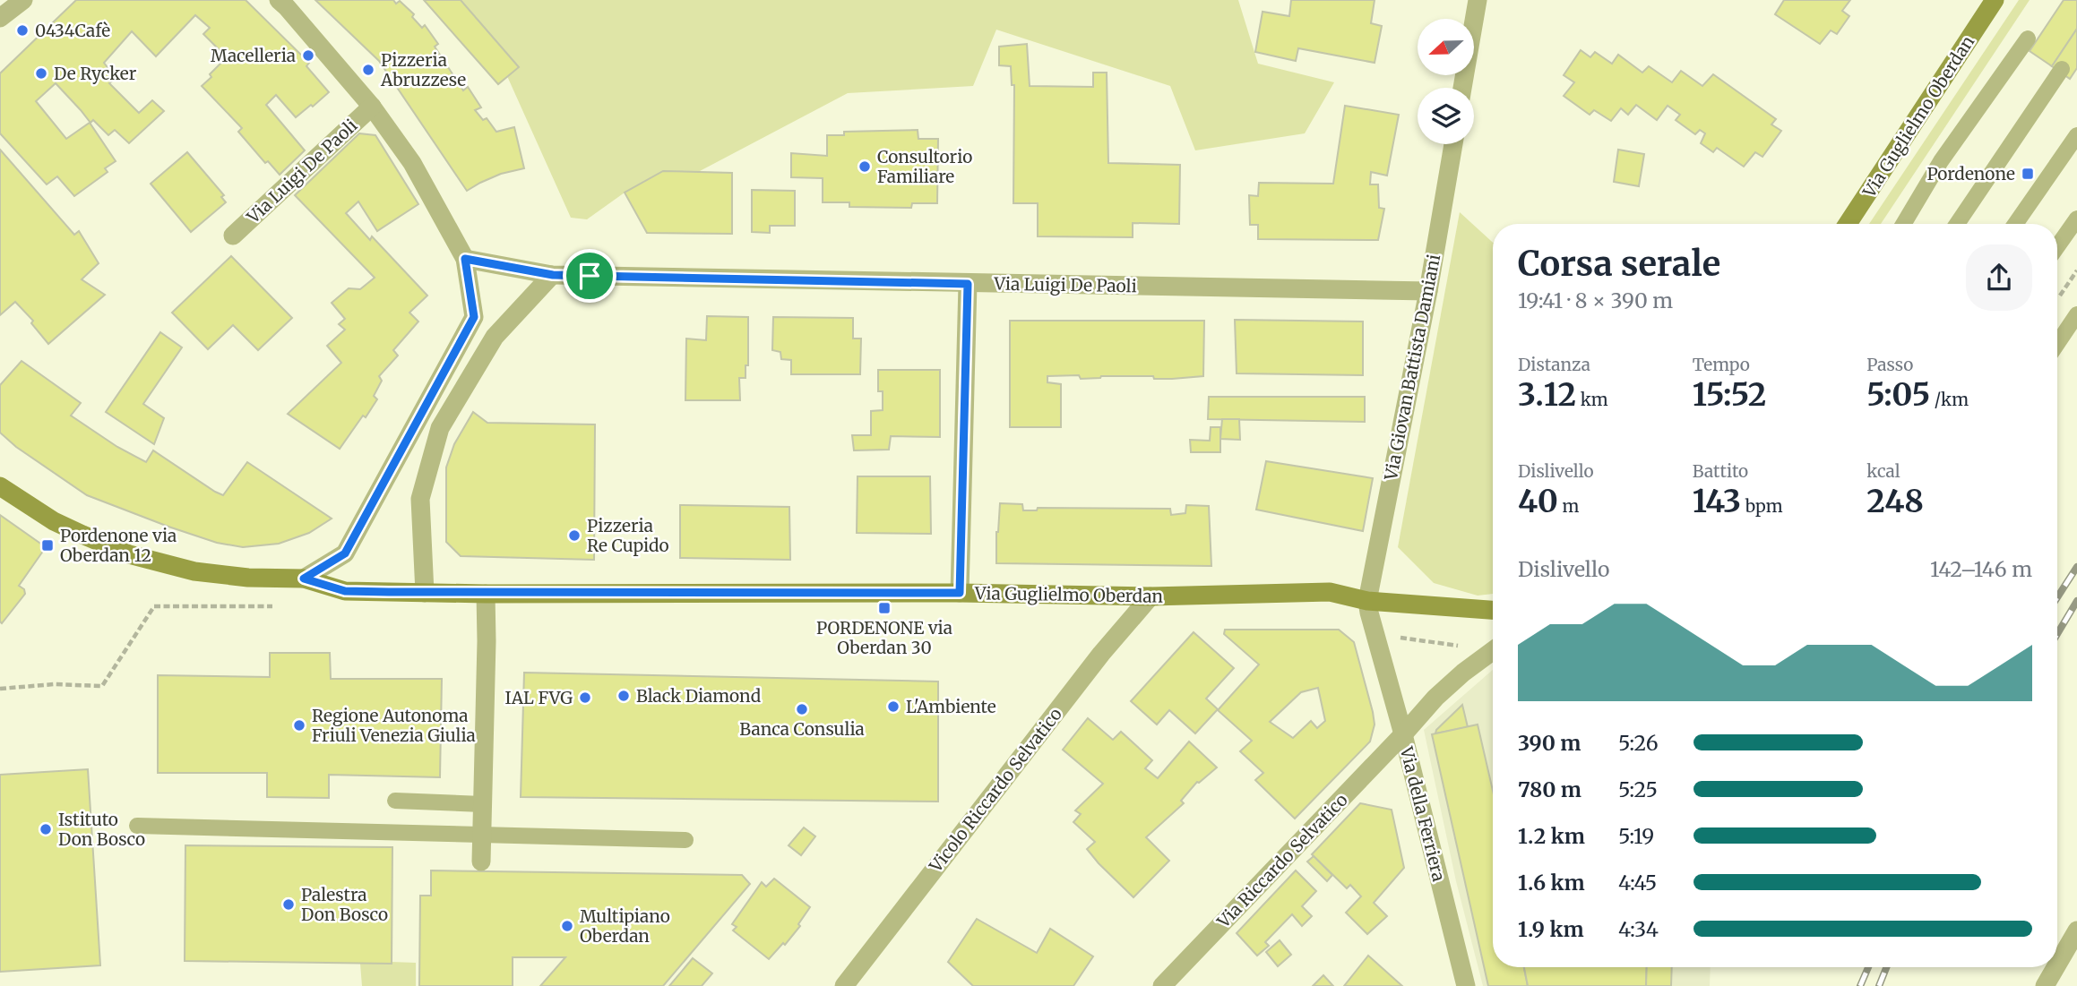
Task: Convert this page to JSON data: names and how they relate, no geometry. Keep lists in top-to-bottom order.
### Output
{
  "streets": {
    "main road": ["Via Guglielmo Oberdan"],
    "street": [
      "Via Luigi De Paoli",
      "Via Giovan Battista Damiani",
      "Vicolo Riccardo Selvatico",
      "Via della Ferriera",
      "Via Riccardo Selvatico"
    ]
  },
  "crossings": [
    ["Via Guglielmo Oberdan", "Via Luigi De Paoli"],
    ["Via Guglielmo Oberdan", "Via Giovan Battista Damiani"],
    ["Via Guglielmo Oberdan", "Vicolo Riccardo Selvatico"],
    ["Via Luigi De Paoli", "Via Giovan Battista Damiani"],
    ["Via della Ferriera", "Via Riccardo Selvatico"]
  ],
  "places": {
    "other": [
      "0434Cafè",
      "Macelleria",
      "Pizzeria Abruzzese",
      "De Rycker",
      "Consultorio Familiare",
      "Pizzeria Re Cupido",
      "Black Diamond",
      "IAL FVG",
      "L'Ambiente",
      "Banca Consulia",
      "Regione Autonoma Friuli Venezia Giulia",
      "Istituto Don Bosco",
      "Palestra Don Bosco",
      "Multipiano Oberdan"
    ],
    "transit": ["Pordenone", "Pordenone via Oberdan 12", "PORDENONE via Oberdan 30"]
  },
  "north": "left",
  "page": {
    "heading": ["Corsa serale", "19:41 · 8 × 390 m"],
    "stats": [
      ["Distanza", "3.12 km"],
      ["Tempo", "15:52"],
      ["Passo", "5:05 /km"],
      ["Dislivello", "40 m"],
      ["Battito", "143 bpm"],
      ["kcal", "248"]
    ],
    "chart": ["Dislivello", "142–146 m"],
    "list": [
      {
        "name": "390 m",
        "note": "5:26"
      },
      {
        "name": "780 m",
        "note": "5:25"
      },
      {
        "name": "1.2 km",
        "note": "5:19"
      },
      {
        "name": "1.6 km",
        "note": "4:45"
      },
      {
        "name": "1.9 km",
        "note": "4:34"
      }
    ]
  }
}
